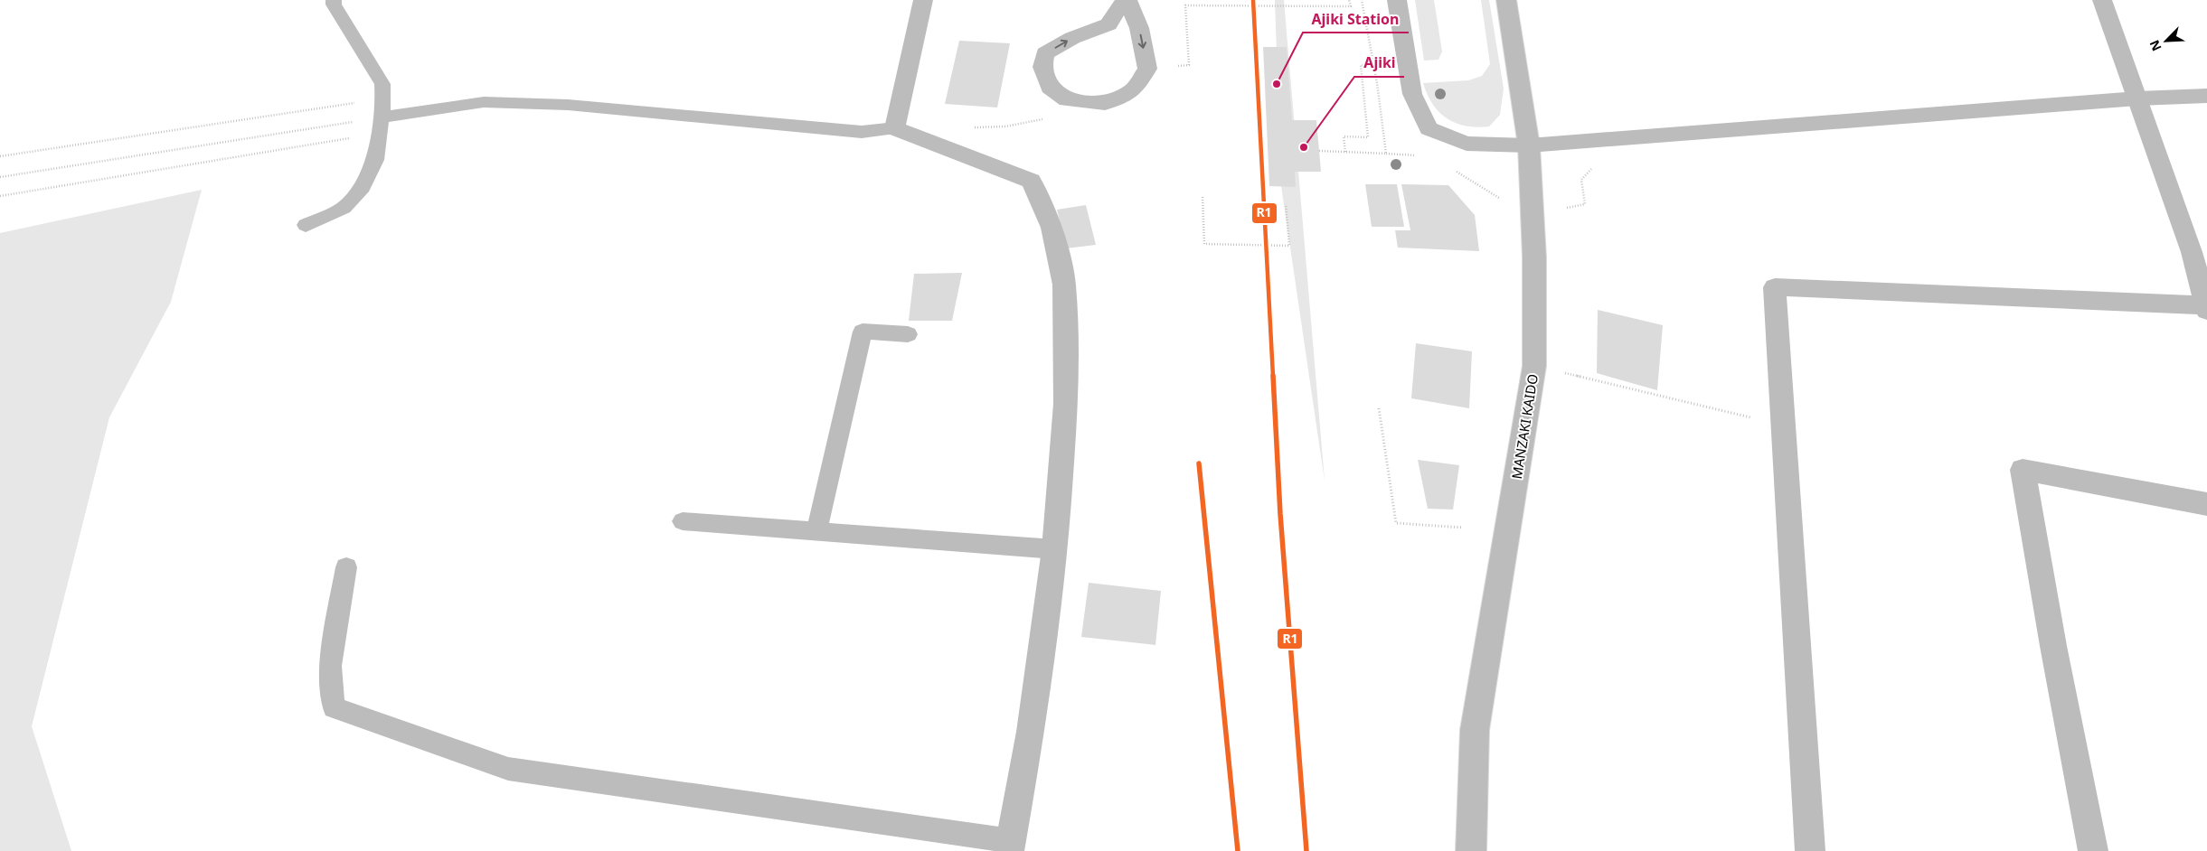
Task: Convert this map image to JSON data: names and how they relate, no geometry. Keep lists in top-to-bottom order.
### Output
{
  "streets": {
    "street": ["MANZAKI KAIDO"]
  },
  "places": ["Ajiki Station", "Ajiki"],
  "lines": ["transit line R1"],
  "north": "bottom left"
}
